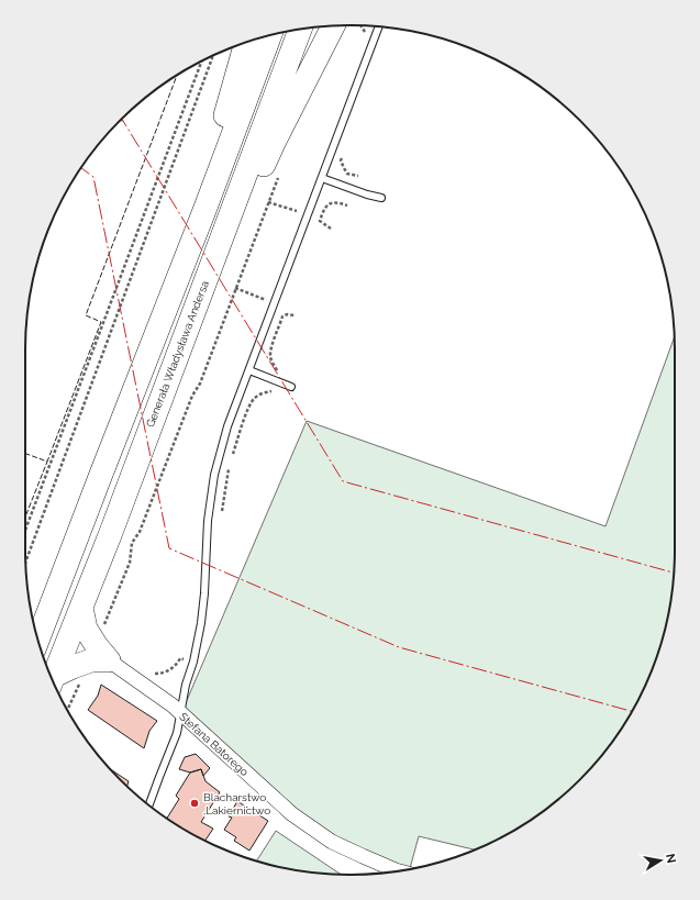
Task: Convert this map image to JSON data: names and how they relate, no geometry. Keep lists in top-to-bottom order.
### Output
{
  "streets": {
    "highway": ["Generała Władysława Andersa"],
    "street": ["Stefana Batorego"]
  },
  "places": ["Blacharstwo ,Lakiernictwo"],
  "north": "right"
}
